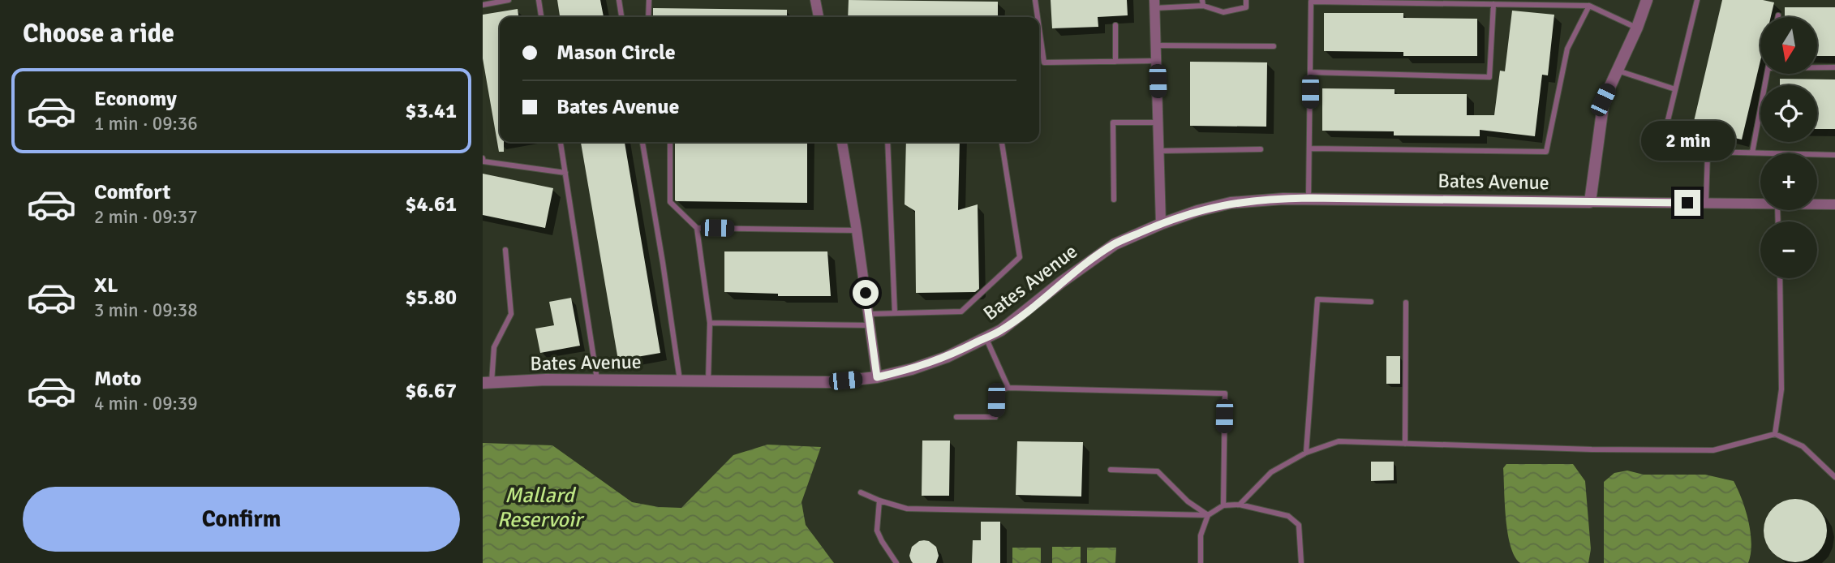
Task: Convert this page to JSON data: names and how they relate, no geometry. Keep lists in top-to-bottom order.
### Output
{
  "streets": {
    "street": ["Bates Avenue"]
  },
  "water": ["Mallard Reservoir"],
  "north": "bottom",
  "page": {
    "heading": "Choose a ride",
    "map_buttons": ["+", "−"],
    "banner": ["Mason Circle", "Bates Avenue"],
    "list": [
      {
        "name": "Economy",
        "note": "1 min · 09:36",
        "value": "$3.41"
      },
      {
        "name": "Comfort",
        "note": "2 min · 09:37",
        "value": "$4.61"
      },
      {
        "name": "XL",
        "note": "3 min · 09:38",
        "value": "$5.80"
      },
      {
        "name": "Moto",
        "note": "4 min · 09:39",
        "value": "$6.67"
      }
    ],
    "bubble": "2 min",
    "buttons": "Confirm"
  }
}
